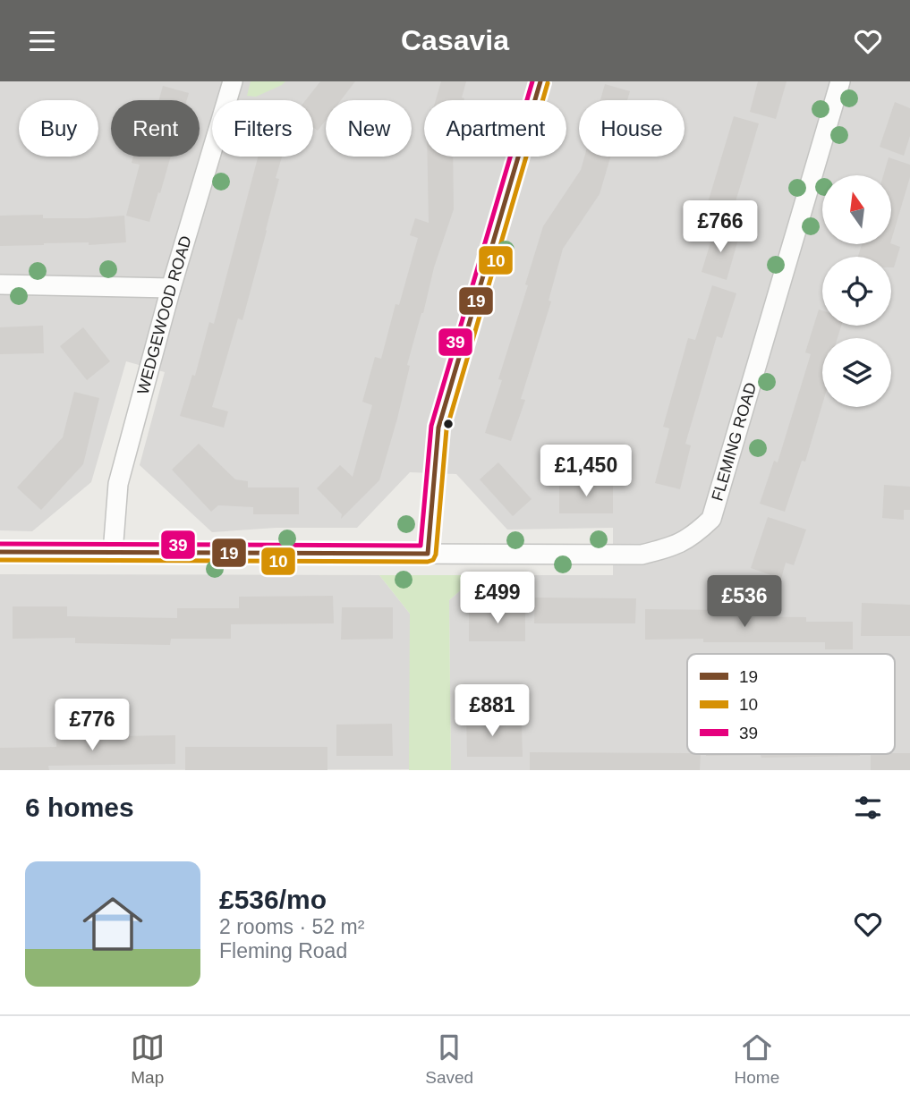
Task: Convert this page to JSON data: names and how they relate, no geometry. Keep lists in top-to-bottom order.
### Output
{
  "streets": {
    "street": ["WEDGEWOOD ROAD", "FLEMING ROAD"]
  },
  "crossings": [
    ["WEDGEWOOD ROAD", "FLEMING ROAD"]
  ],
  "lines": ["transit line 19", "transit line 39", "transit line 10"],
  "legend": ["19", "10", "39"],
  "north": "top",
  "page": {
    "header": "Casavia",
    "chip": [
      "Buy",
      "Rent",
      "Filters",
      "New",
      "Apartment",
      "House"
    ],
    "price": [
      "£766",
      "£1,450",
      "£499",
      "£536",
      "£881",
      "£776"
    ],
    "heading": "6 homes",
    "list": [
      {
        "name": "£536/mo",
        "note": "2 rooms · 52 m² · Fleming Road"
      }
    ],
    "tabs": ["Map", "Saved", "Home"]
  }
}
